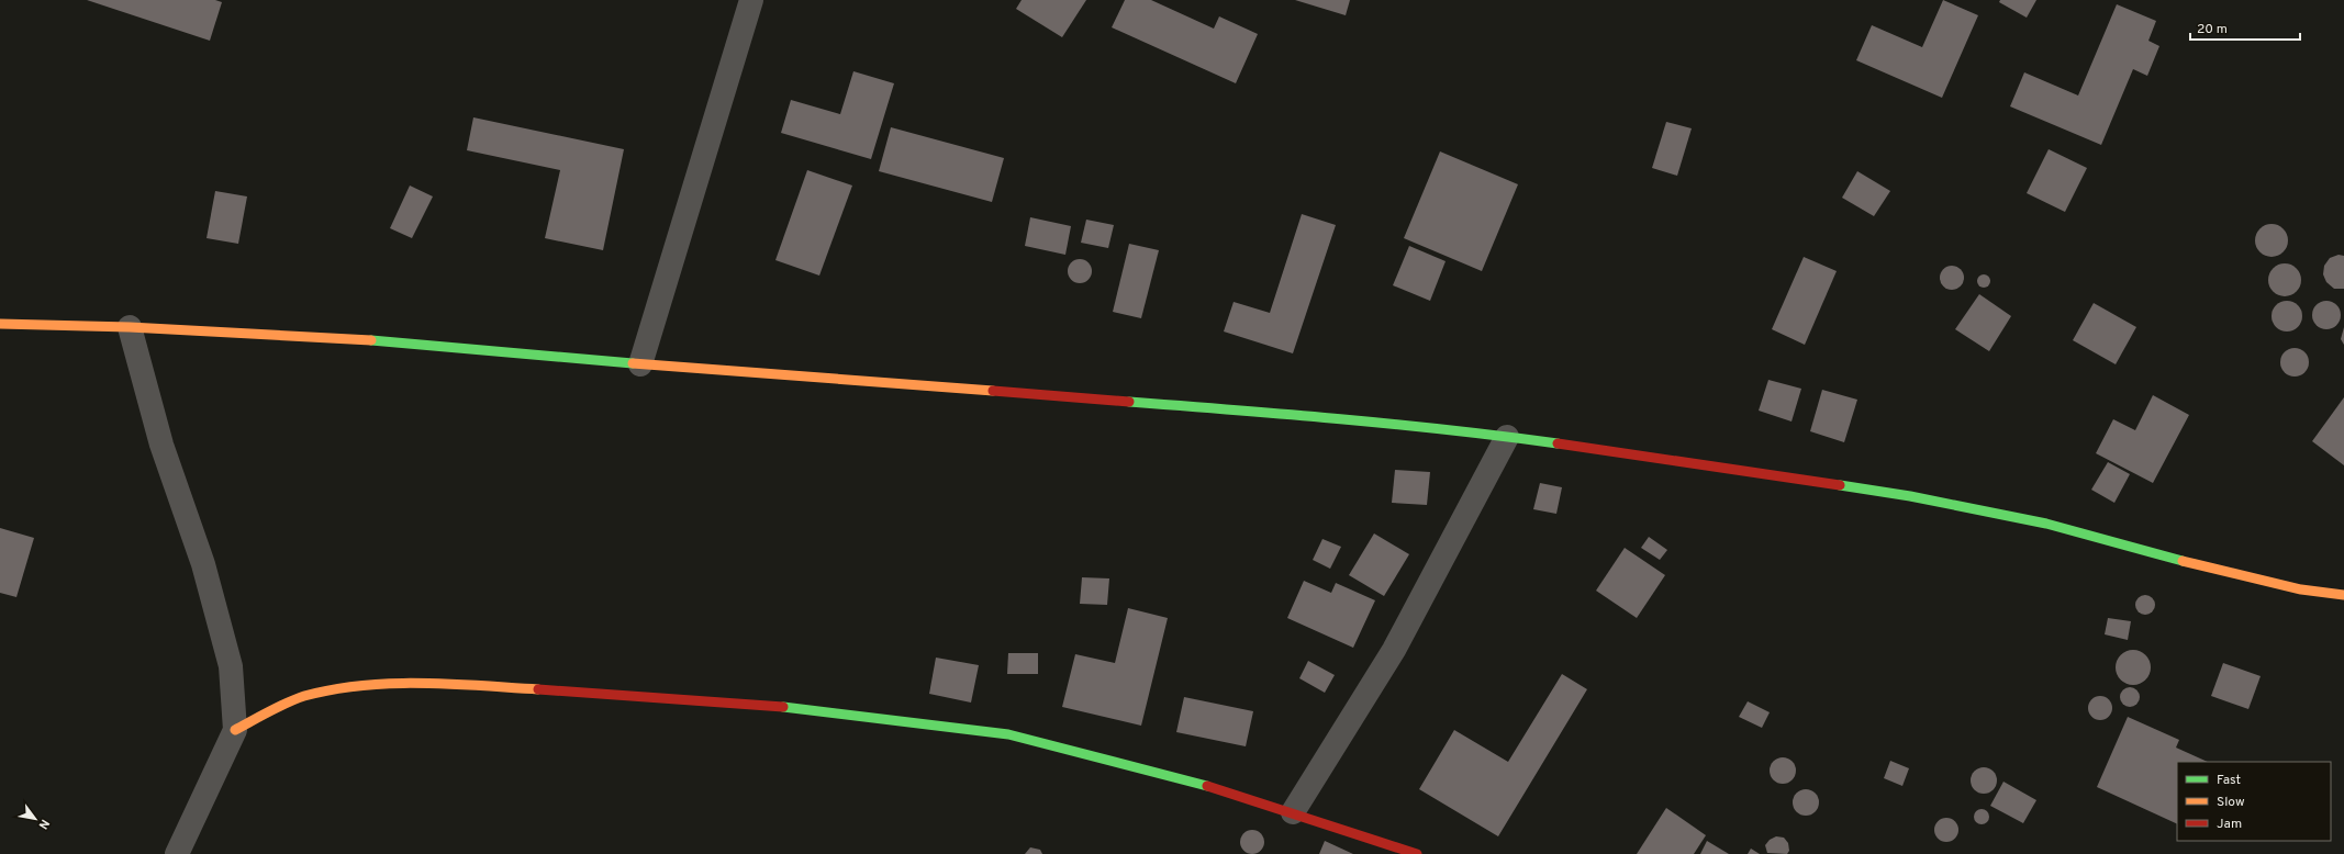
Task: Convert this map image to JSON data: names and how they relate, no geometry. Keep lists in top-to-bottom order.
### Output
{
  "legend": ["Fast", "Slow", "Jam"],
  "scale_bar": "20 m",
  "north": "bottom right"
}
